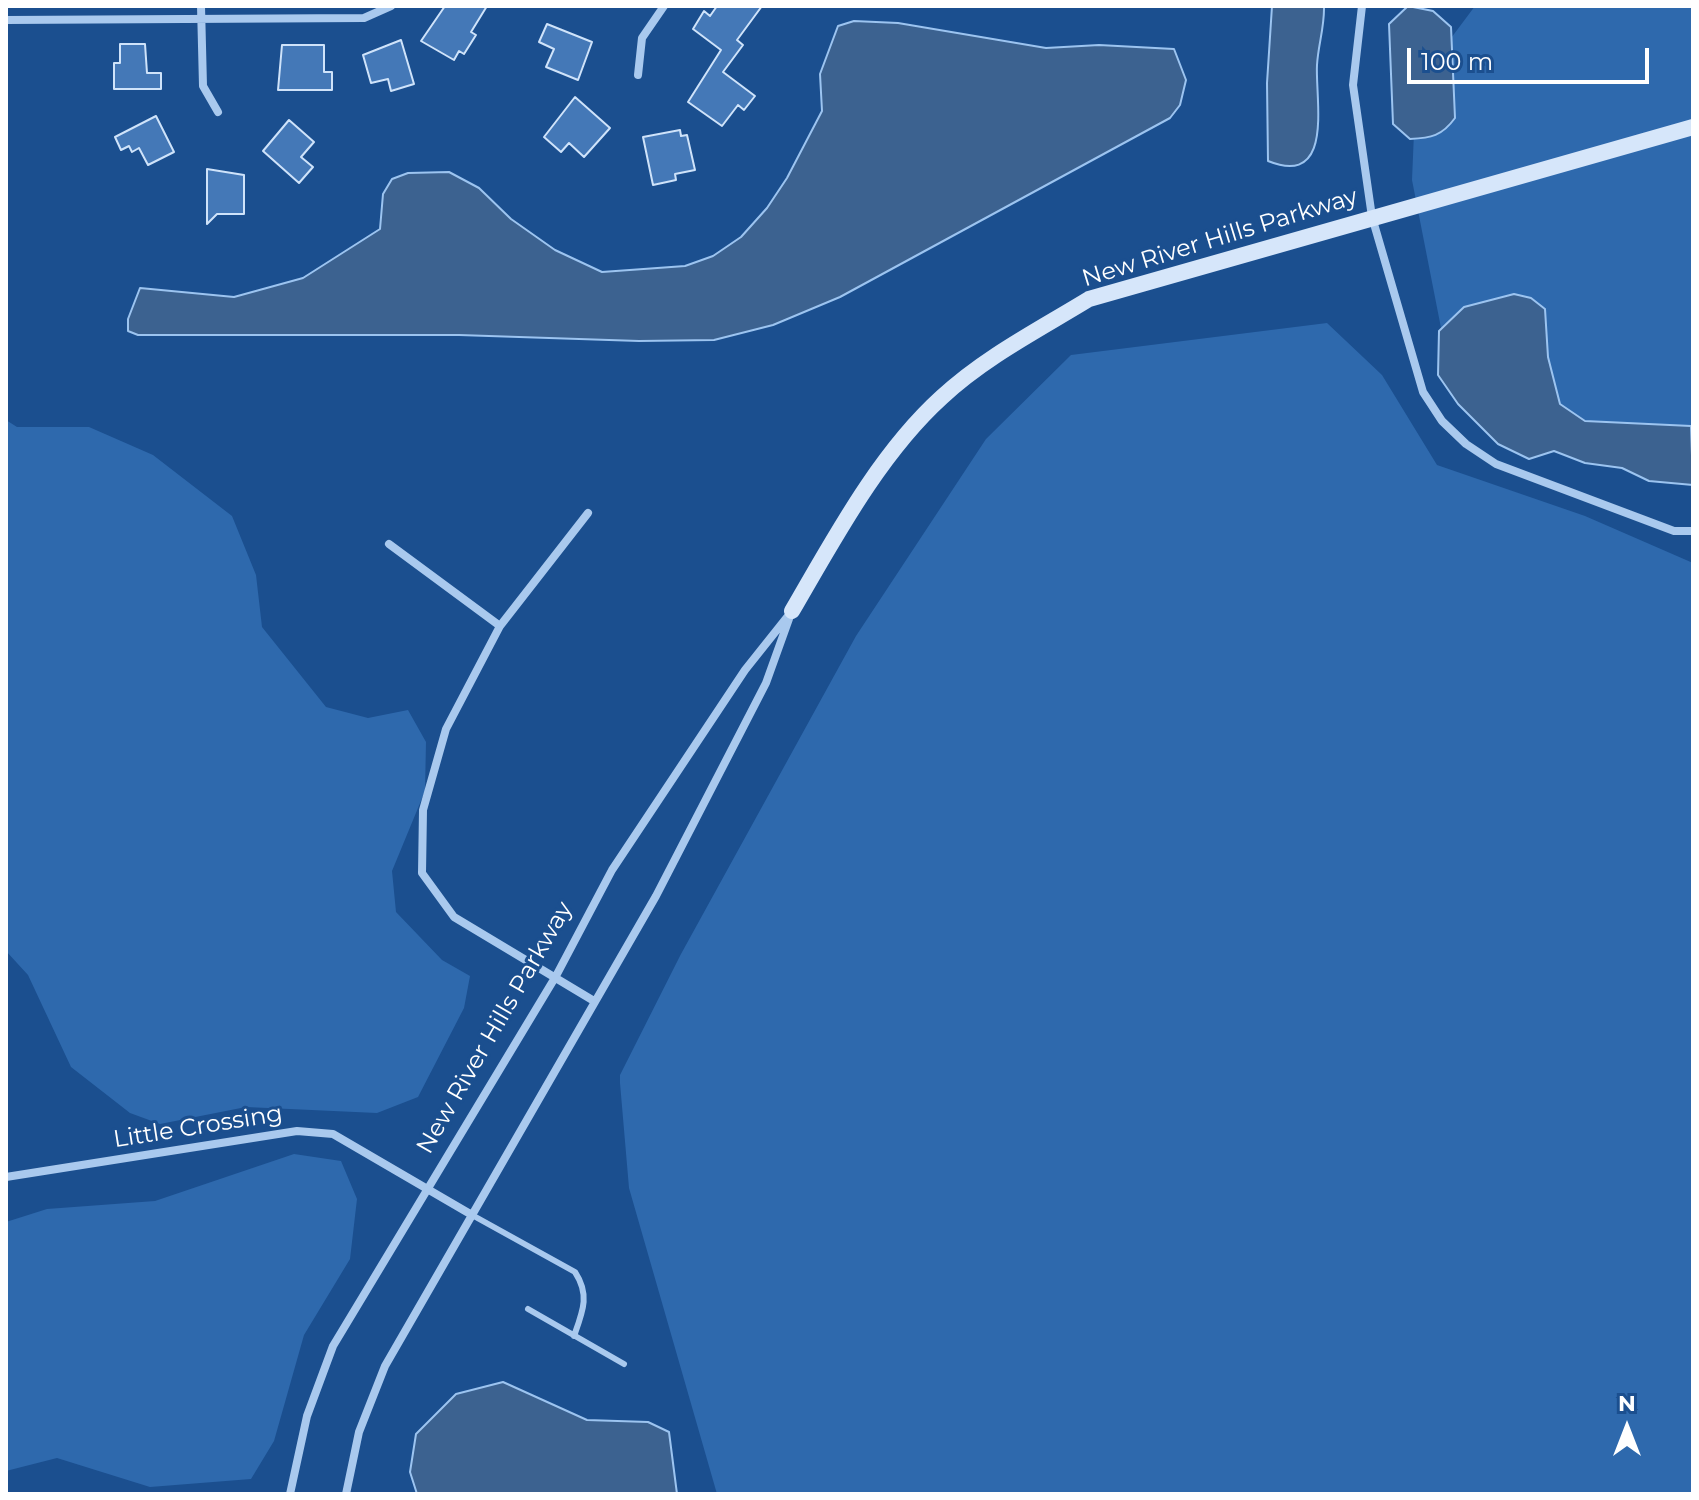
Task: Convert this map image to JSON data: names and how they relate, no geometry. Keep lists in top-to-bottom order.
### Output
{
  "streets": {
    "street": ["New River Hills Parkway", "Little Crossing"]
  },
  "crossings": [
    ["New River Hills Parkway", "Little Crossing"]
  ],
  "scale_bar": "100 m",
  "north": "top"
}
